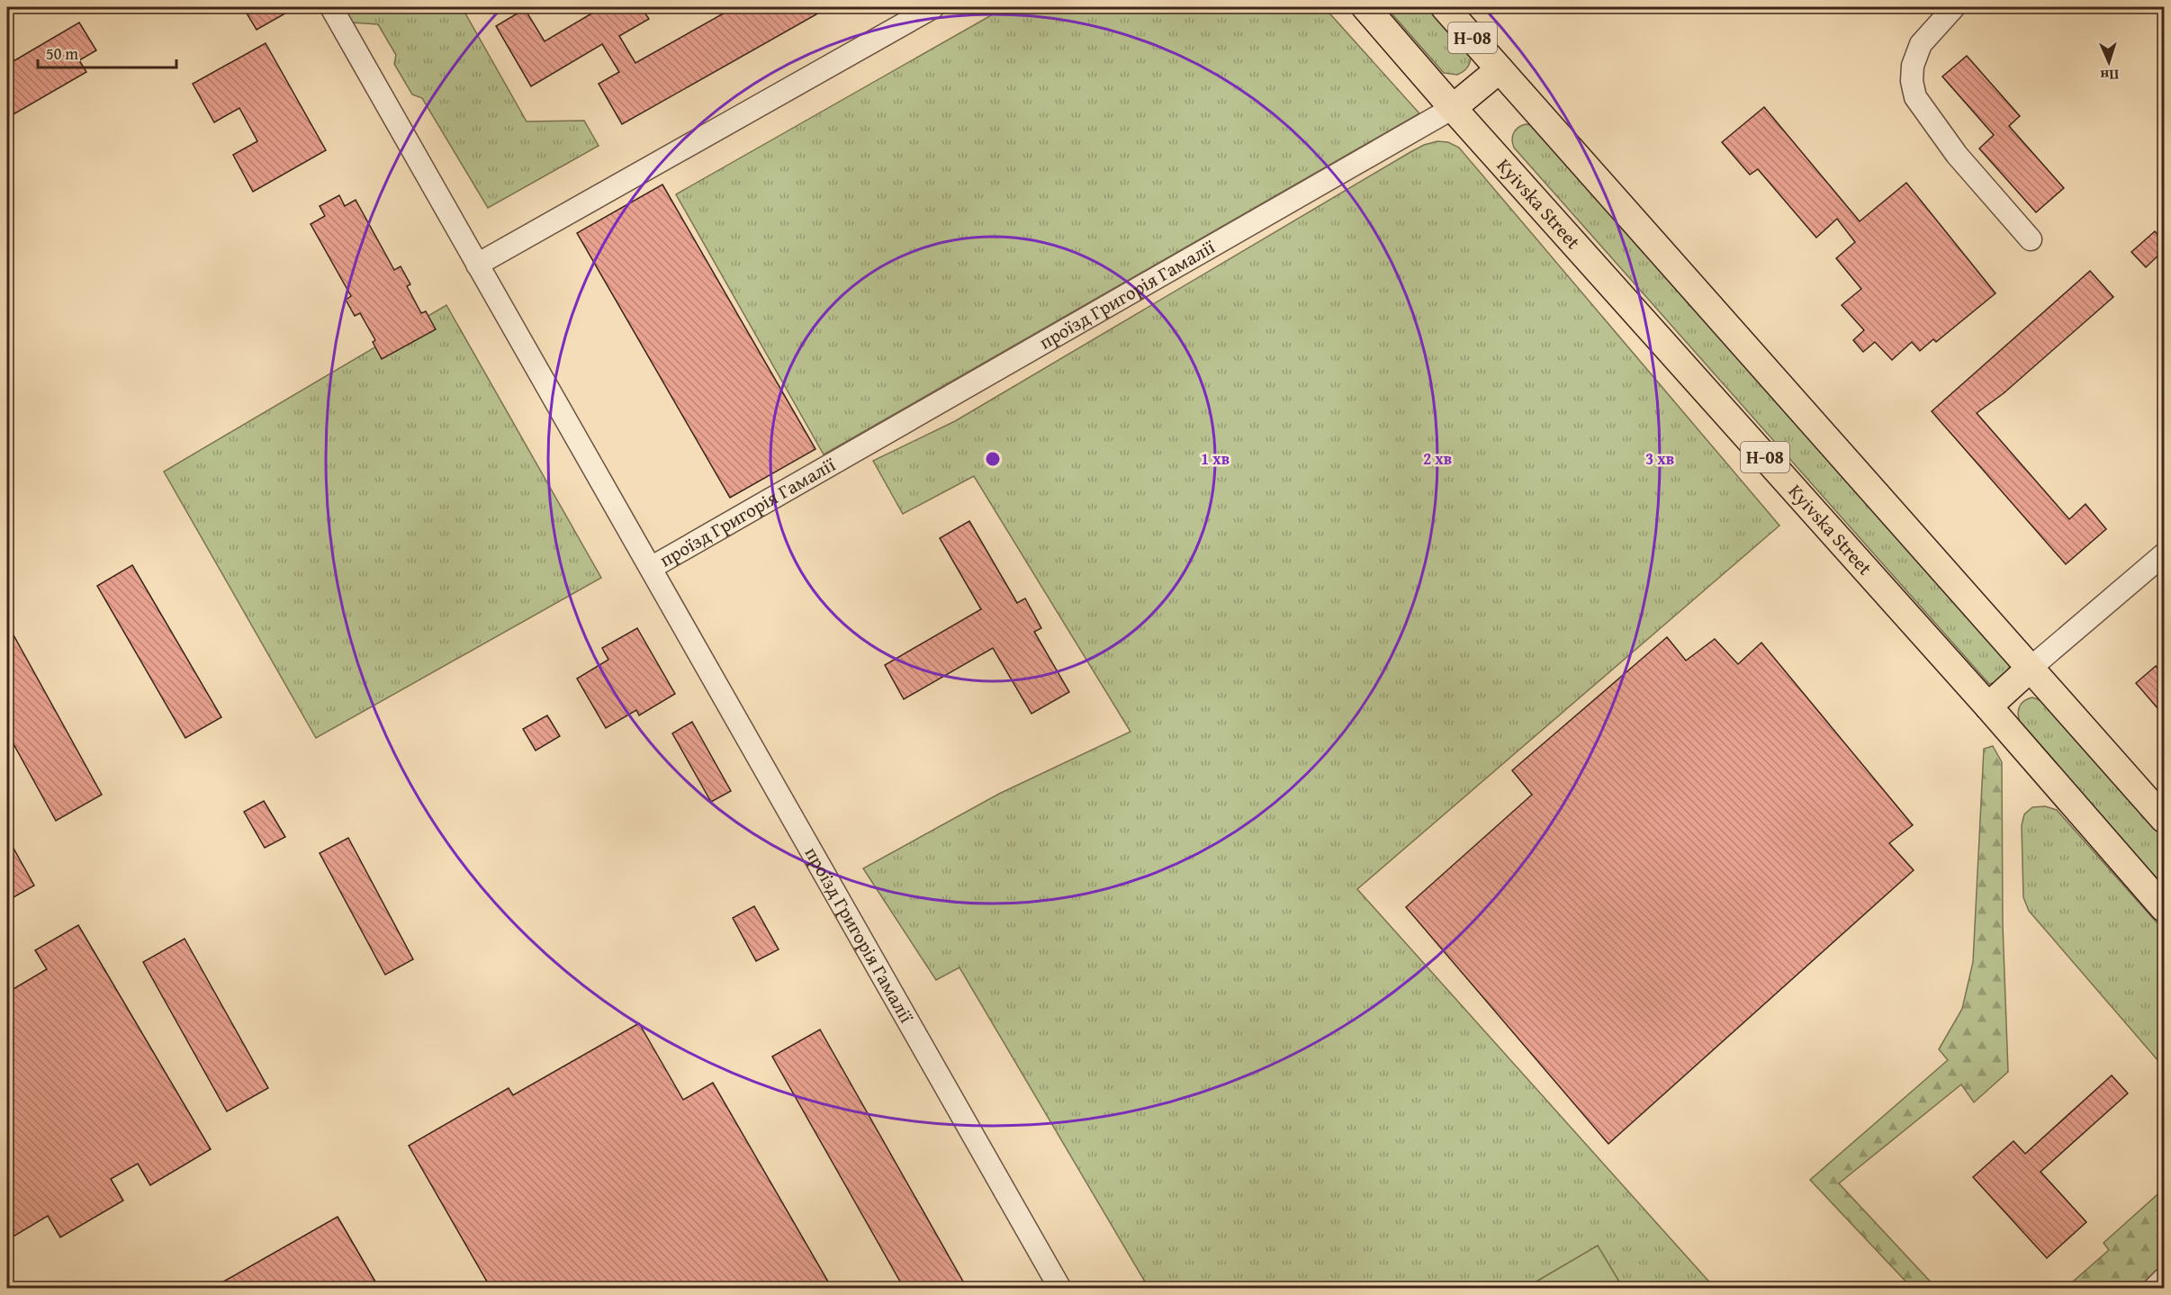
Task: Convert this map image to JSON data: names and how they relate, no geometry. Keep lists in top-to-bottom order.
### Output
{
  "streets": {
    "main road": ["Н-08", "Kyivska Street"],
    "street": ["проїзд Григорія Гамалії"]
  },
  "crossings": [
    ["Kyivska Street", "проїзд Григорія Гамалії"]
  ],
  "scale_bar": "50 m",
  "north": "bottom",
  "rings": ["1 хв", "2 хв", "3 хв"]
}
